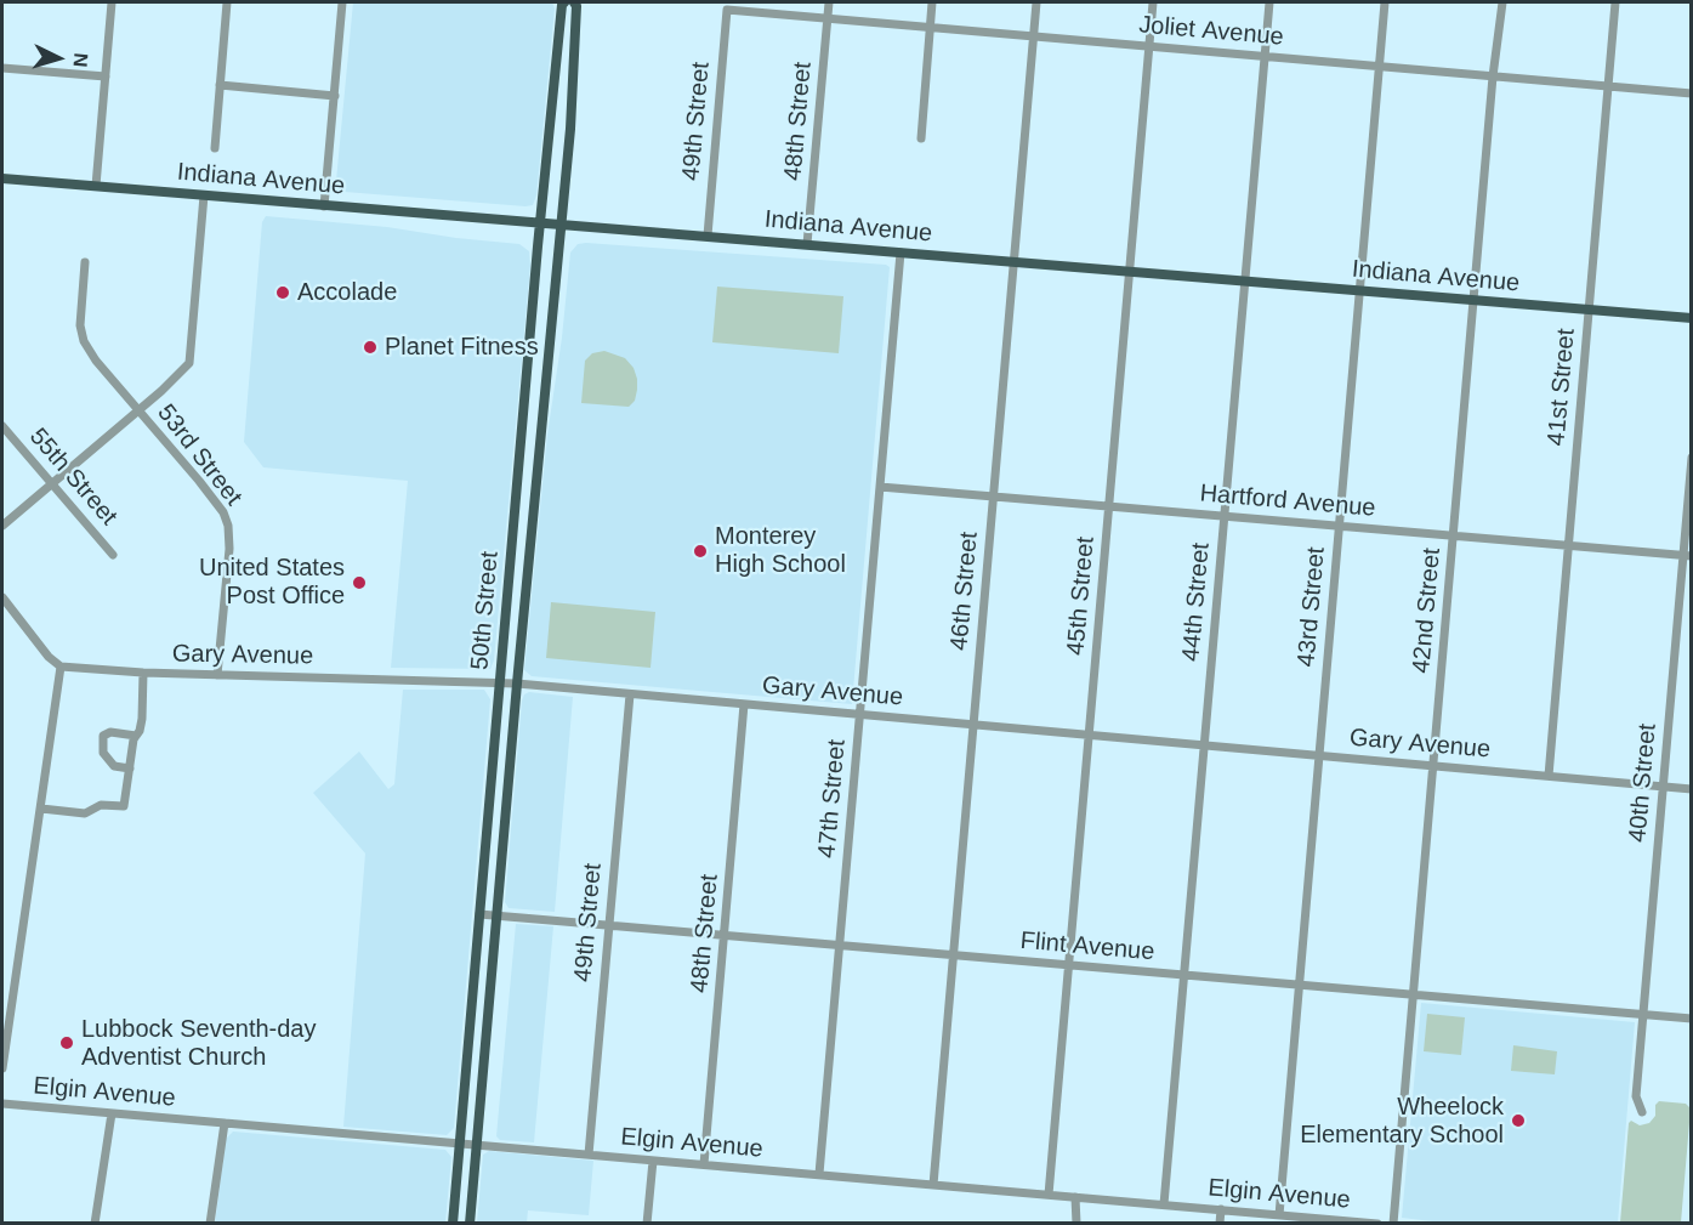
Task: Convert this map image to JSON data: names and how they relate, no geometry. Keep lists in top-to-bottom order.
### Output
{
  "streets": {
    "main road": ["Indiana Avenue", "50th Street"],
    "street": [
      "Joliet Avenue",
      "49th Street",
      "48th Street",
      "41st Street",
      "53rd Street",
      "55th Street",
      "Hartford Avenue",
      "46th Street",
      "45th Street",
      "44th Street",
      "43rd Street",
      "42nd Street",
      "Gary Avenue",
      "40th Street",
      "47th Street",
      "Flint Avenue",
      "Elgin Avenue"
    ]
  },
  "crossings": [
    ["Joliet Avenue", "49th Street"],
    ["Joliet Avenue", "48th Street"],
    ["Joliet Avenue", "41st Street"],
    ["Joliet Avenue", "46th Street"],
    ["Joliet Avenue", "45th Street"],
    ["Joliet Avenue", "44th Street"],
    ["Joliet Avenue", "43rd Street"],
    ["Joliet Avenue", "42nd Street"],
    ["49th Street", "Indiana Avenue"],
    ["49th Street", "Gary Avenue"],
    ["49th Street", "Flint Avenue"],
    ["49th Street", "Elgin Avenue"],
    ["48th Street", "Indiana Avenue"],
    ["48th Street", "Gary Avenue"],
    ["48th Street", "Flint Avenue"],
    ["48th Street", "Elgin Avenue"],
    ["Indiana Avenue", "41st Street"],
    ["Indiana Avenue", "53rd Street"],
    ["Indiana Avenue", "46th Street"],
    ["Indiana Avenue", "45th Street"],
    ["Indiana Avenue", "44th Street"],
    ["Indiana Avenue", "43rd Street"],
    ["Indiana Avenue", "50th Street"],
    ["Indiana Avenue", "42nd Street"],
    ["Indiana Avenue", "47th Street"],
    ["41st Street", "Hartford Avenue"],
    ["41st Street", "Gary Avenue"],
    ["53rd Street", "Gary Avenue"],
    ["Hartford Avenue", "46th Street"],
    ["Hartford Avenue", "45th Street"],
    ["Hartford Avenue", "44th Street"],
    ["Hartford Avenue", "43rd Street"],
    ["Hartford Avenue", "42nd Street"],
    ["Hartford Avenue", "40th Street"],
    ["Hartford Avenue", "47th Street"],
    ["46th Street", "Gary Avenue"],
    ["46th Street", "Flint Avenue"],
    ["46th Street", "Elgin Avenue"],
    ["45th Street", "Gary Avenue"],
    ["45th Street", "Flint Avenue"],
    ["45th Street", "Elgin Avenue"],
    ["44th Street", "Gary Avenue"],
    ["44th Street", "Flint Avenue"],
    ["44th Street", "Elgin Avenue"],
    ["43rd Street", "Gary Avenue"],
    ["43rd Street", "Flint Avenue"],
    ["43rd Street", "Elgin Avenue"],
    ["50th Street", "Gary Avenue"],
    ["50th Street", "Flint Avenue"],
    ["50th Street", "Elgin Avenue"],
    ["42nd Street", "Gary Avenue"],
    ["42nd Street", "Flint Avenue"],
    ["Gary Avenue", "40th Street"],
    ["Gary Avenue", "47th Street"],
    ["40th Street", "Flint Avenue"],
    ["47th Street", "Flint Avenue"],
    ["47th Street", "Elgin Avenue"]
  ],
  "places": [
    "Accolade",
    "Planet Fitness",
    "Monterey High School",
    "United States Post Office",
    "Lubbock Seventh-day Adventist Church",
    "Wheelock Elementary School"
  ],
  "north": "right"
}
